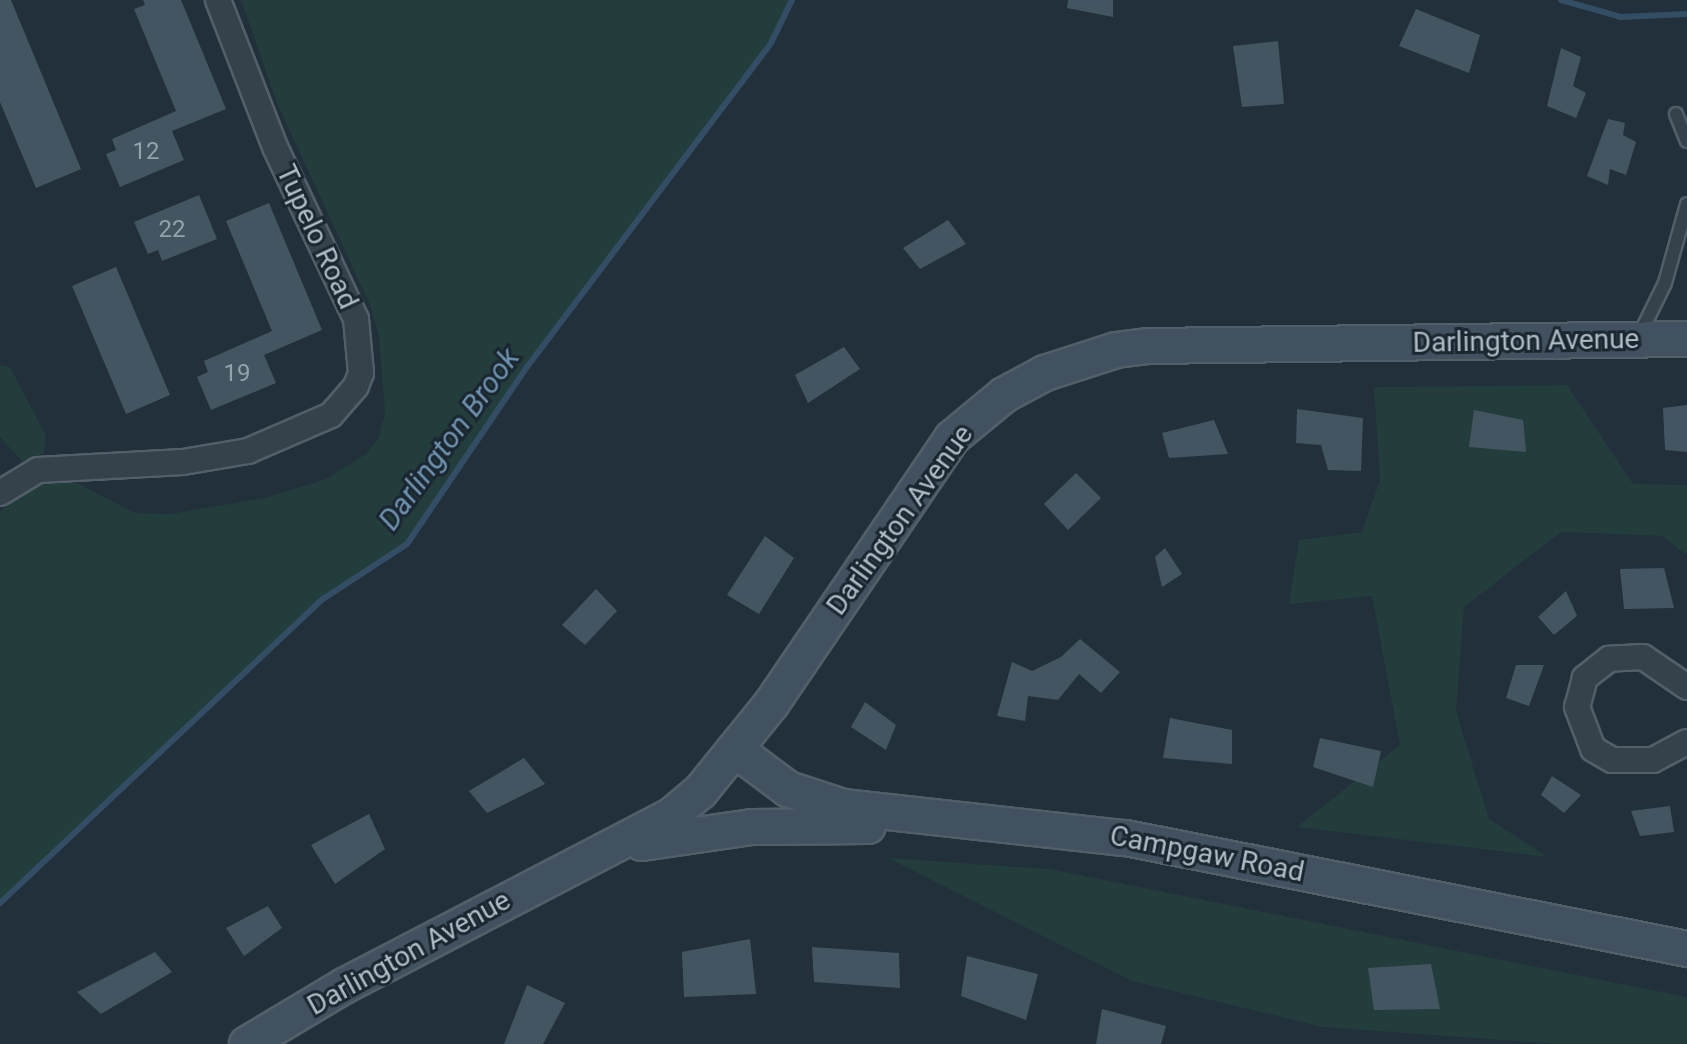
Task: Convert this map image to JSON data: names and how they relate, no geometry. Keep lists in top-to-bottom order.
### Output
{
  "streets": {
    "main road": ["Darlington Avenue", "Campgaw Road"],
    "street": ["Tupelo Road"]
  },
  "crossings": [
    ["Darlington Avenue", "Campgaw Road"]
  ],
  "water": ["Darlington Brook"],
  "house_numbers": ["12", "22", "19"]
}
